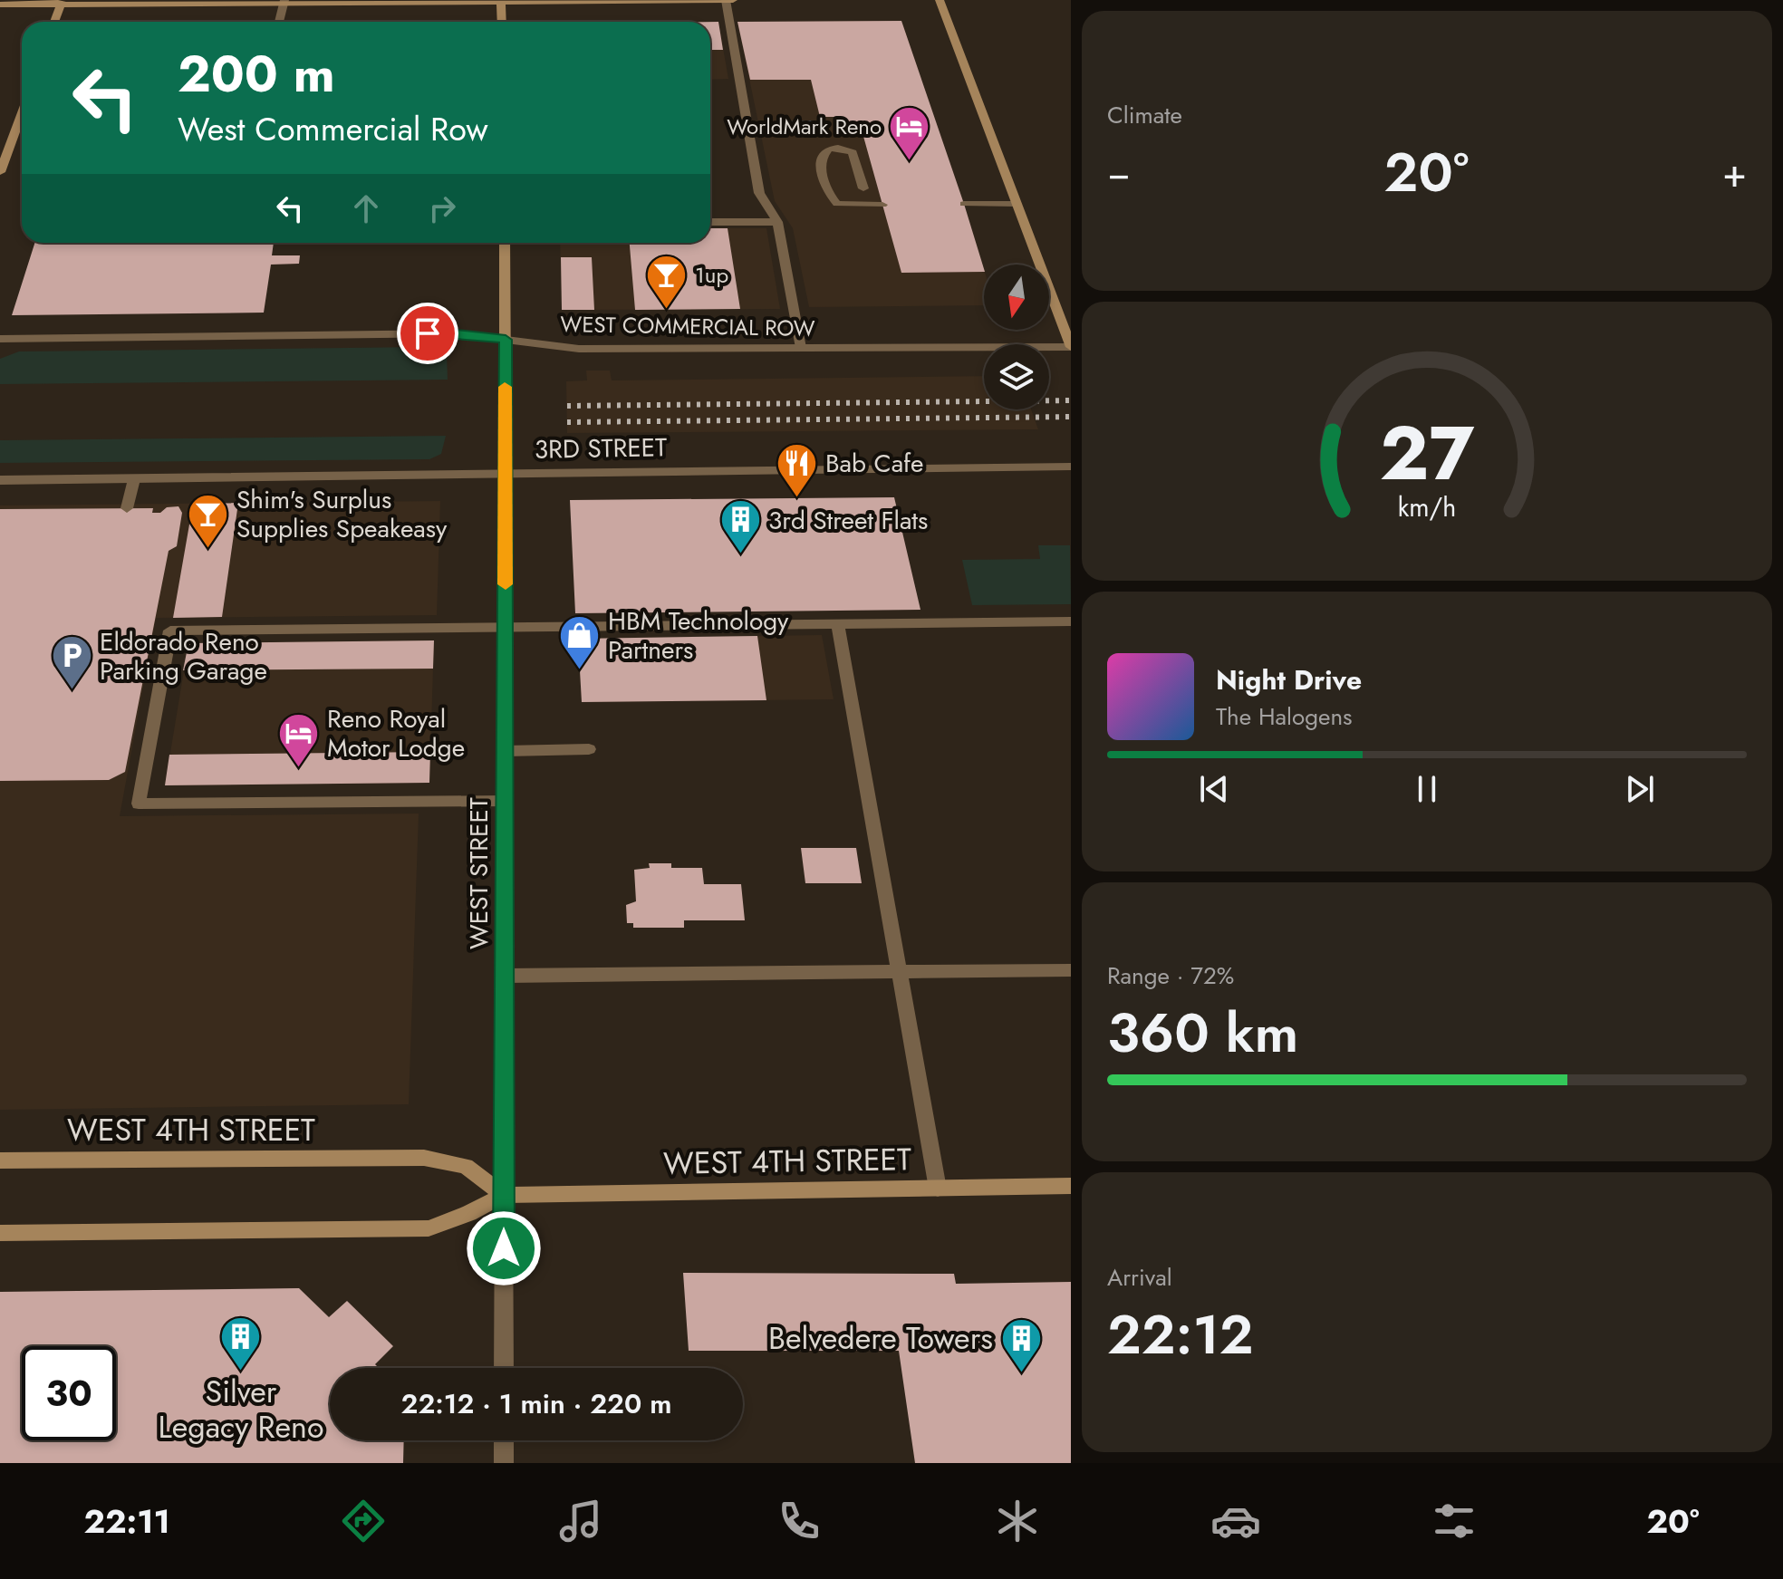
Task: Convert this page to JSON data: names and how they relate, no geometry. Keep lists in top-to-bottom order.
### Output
{
  "streets": {
    "main road": ["WEST STREET", "WEST 4TH STREET"],
    "street": ["WEST COMMERCIAL ROW", "3RD STREET"]
  },
  "crossings": [
    ["WEST COMMERCIAL ROW", "WEST STREET"],
    ["3RD STREET", "WEST STREET"],
    ["WEST STREET", "WEST 4TH STREET"]
  ],
  "places": {
    "hotel": ["WorldMark Reno", "Reno Royal Motor Lodge"],
    "bar": ["1up", "Shim's Surplus Supplies Speakeasy"],
    "restaurant": ["Bab Cafe"],
    "building": ["3rd Street Flats", "Silver Legacy Reno", "Belvedere Towers"],
    "shop": ["HBM Technology Partners"],
    "parking": ["Eldorado Reno Parking Garage"]
  },
  "north": "bottom",
  "page": {
    "tile": [
      "Climate",
      ["Range · 72%", "360 km"],
      ["Arrival", "22:12"]
    ],
    "turn": ["200 m", "West Commercial Row"],
    "heat": ["−", "20°", "+"],
    "song": ["Night Drive", "The Halogens"],
    "limit": "30",
    "trip": "22:12 · 1 min · 220 m",
    "tabs": ["22:11", "20°"],
    "gauge": ["27", "km/h"]
  }
}
